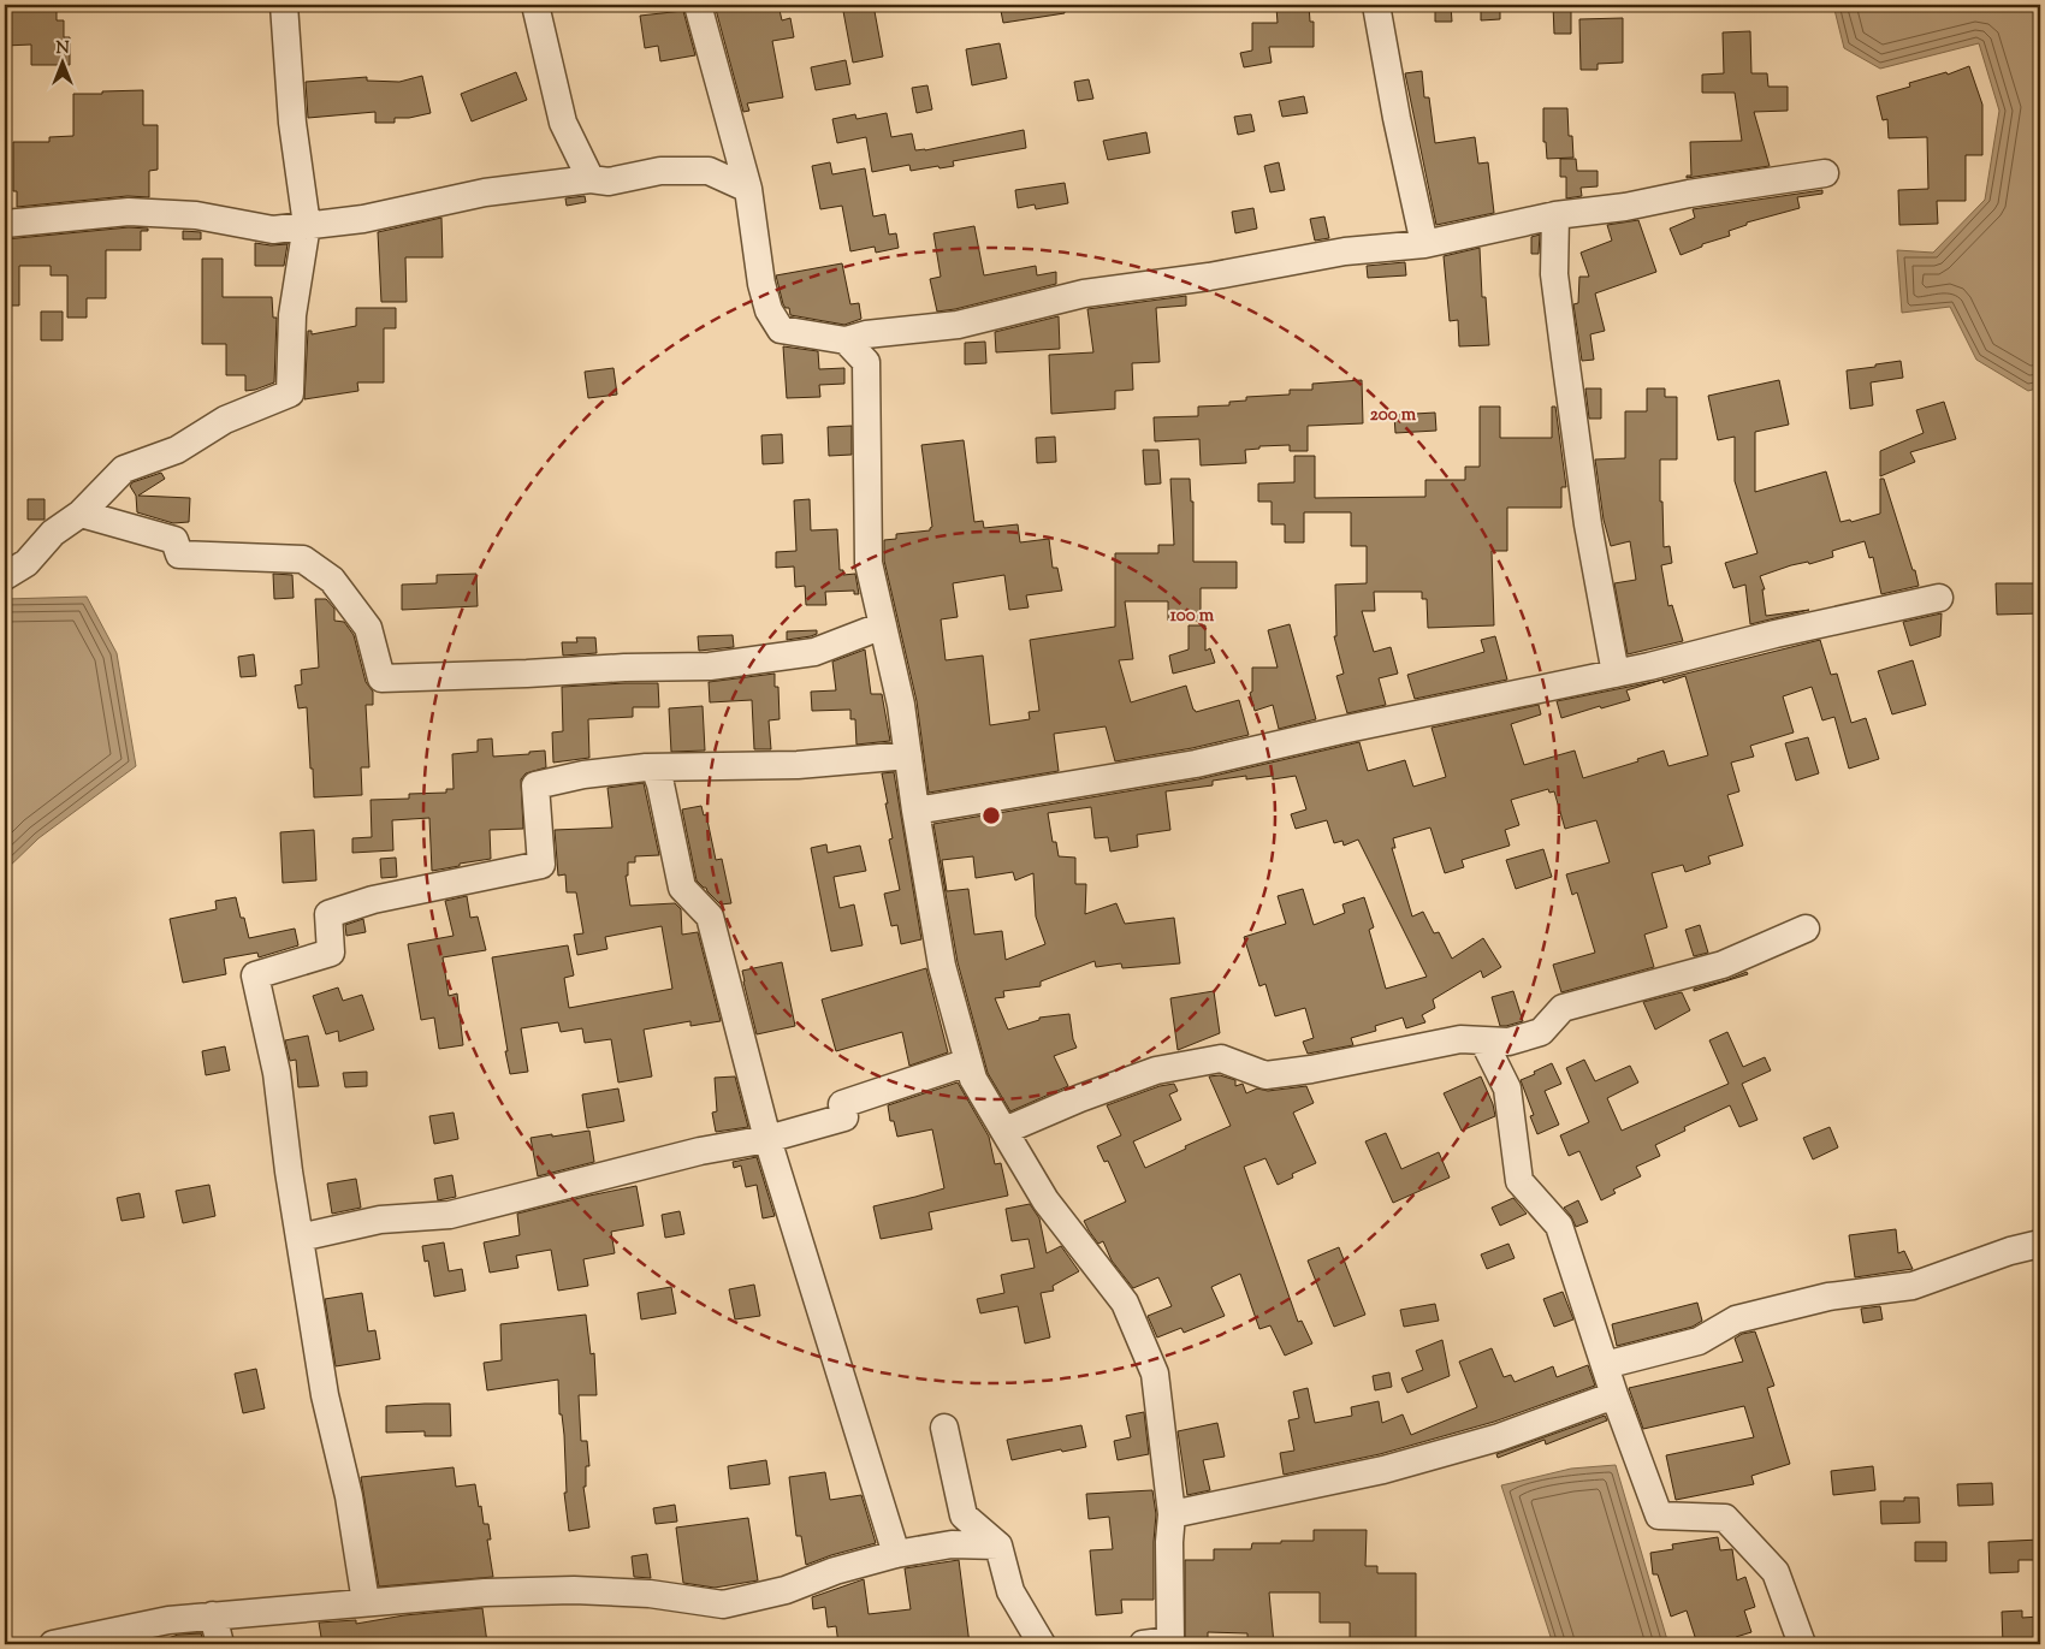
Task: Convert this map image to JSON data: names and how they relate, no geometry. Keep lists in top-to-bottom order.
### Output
{
  "north": "top",
  "rings": ["200 m", "100 m"]
}
